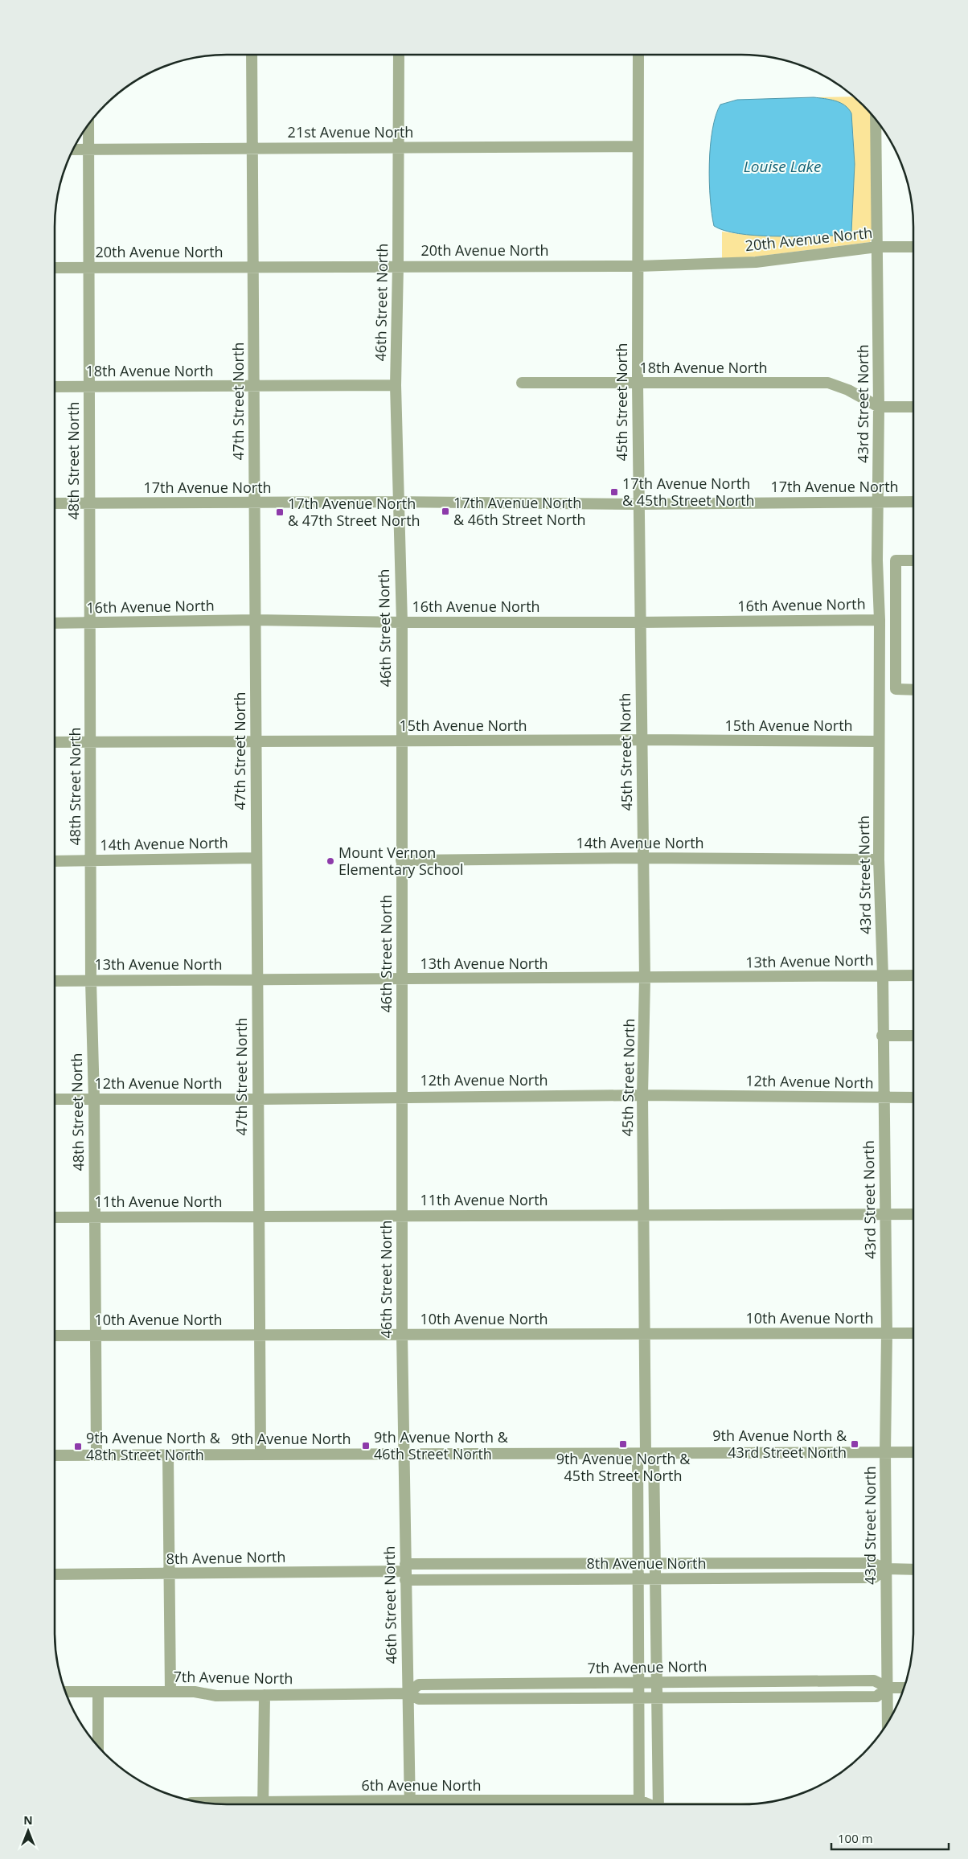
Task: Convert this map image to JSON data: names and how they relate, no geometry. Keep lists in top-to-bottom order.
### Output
{
  "streets": {
    "street": [
      "21st Avenue North",
      "20th Avenue North",
      "46th Street North",
      "18th Avenue North",
      "47th Street North",
      "45th Street North",
      "43rd Street North",
      "48th Street North",
      "17th Avenue North",
      "16th Avenue North",
      "15th Avenue North",
      "14th Avenue North",
      "13th Avenue North",
      "12th Avenue North",
      "11th Avenue North",
      "10th Avenue North",
      "9th Avenue North",
      "8th Avenue North",
      "7th Avenue North",
      "6th Avenue North"
    ]
  },
  "crossings": [
    ["21st Avenue North", "46th Street North"],
    ["21st Avenue North", "47th Street North"],
    ["21st Avenue North", "45th Street North"],
    ["21st Avenue North", "48th Street North"],
    ["20th Avenue North", "46th Street North"],
    ["20th Avenue North", "47th Street North"],
    ["20th Avenue North", "45th Street North"],
    ["20th Avenue North", "43rd Street North"],
    ["20th Avenue North", "48th Street North"],
    ["46th Street North", "18th Avenue North"],
    ["46th Street North", "17th Avenue North"],
    ["46th Street North", "16th Avenue North"],
    ["46th Street North", "15th Avenue North"],
    ["46th Street North", "14th Avenue North"],
    ["46th Street North", "13th Avenue North"],
    ["46th Street North", "12th Avenue North"],
    ["46th Street North", "11th Avenue North"],
    ["46th Street North", "10th Avenue North"],
    ["46th Street North", "9th Avenue North"],
    ["46th Street North", "8th Avenue North"],
    ["46th Street North", "7th Avenue North"],
    ["18th Avenue North", "47th Street North"],
    ["18th Avenue North", "45th Street North"],
    ["18th Avenue North", "43rd Street North"],
    ["18th Avenue North", "48th Street North"],
    ["47th Street North", "17th Avenue North"],
    ["47th Street North", "16th Avenue North"],
    ["47th Street North", "15th Avenue North"],
    ["47th Street North", "14th Avenue North"],
    ["47th Street North", "13th Avenue North"],
    ["47th Street North", "12th Avenue North"],
    ["47th Street North", "11th Avenue North"],
    ["47th Street North", "10th Avenue North"],
    ["47th Street North", "9th Avenue North"],
    ["45th Street North", "17th Avenue North"],
    ["45th Street North", "16th Avenue North"],
    ["45th Street North", "15th Avenue North"],
    ["45th Street North", "14th Avenue North"],
    ["45th Street North", "13th Avenue North"],
    ["45th Street North", "12th Avenue North"],
    ["45th Street North", "11th Avenue North"],
    ["45th Street North", "10th Avenue North"],
    ["45th Street North", "9th Avenue North"],
    ["45th Street North", "8th Avenue North"],
    ["45th Street North", "7th Avenue North"],
    ["43rd Street North", "17th Avenue North"],
    ["43rd Street North", "16th Avenue North"],
    ["43rd Street North", "15th Avenue North"],
    ["43rd Street North", "14th Avenue North"],
    ["43rd Street North", "13th Avenue North"],
    ["43rd Street North", "12th Avenue North"],
    ["43rd Street North", "11th Avenue North"],
    ["43rd Street North", "10th Avenue North"],
    ["43rd Street North", "9th Avenue North"],
    ["43rd Street North", "8th Avenue North"],
    ["43rd Street North", "7th Avenue North"],
    ["48th Street North", "17th Avenue North"],
    ["48th Street North", "16th Avenue North"],
    ["48th Street North", "15th Avenue North"],
    ["48th Street North", "14th Avenue North"],
    ["48th Street North", "13th Avenue North"],
    ["48th Street North", "12th Avenue North"],
    ["48th Street North", "11th Avenue North"],
    ["48th Street North", "10th Avenue North"],
    ["48th Street North", "9th Avenue North"]
  ],
  "water": ["Louise Lake"],
  "places": {
    "transit": [
      "17th Avenue North & 45th Street North",
      "17th Avenue North & 46th Street North",
      "17th Avenue North & 47th Street North",
      "9th Avenue North & 45th Street North",
      "9th Avenue North & 43rd Street North",
      "9th Avenue North & 46th Street North",
      "9th Avenue North & 48th Street North"
    ],
    "other": ["Mount Vernon Elementary School"]
  },
  "scale_bar": "100 m",
  "north": "top"
}
